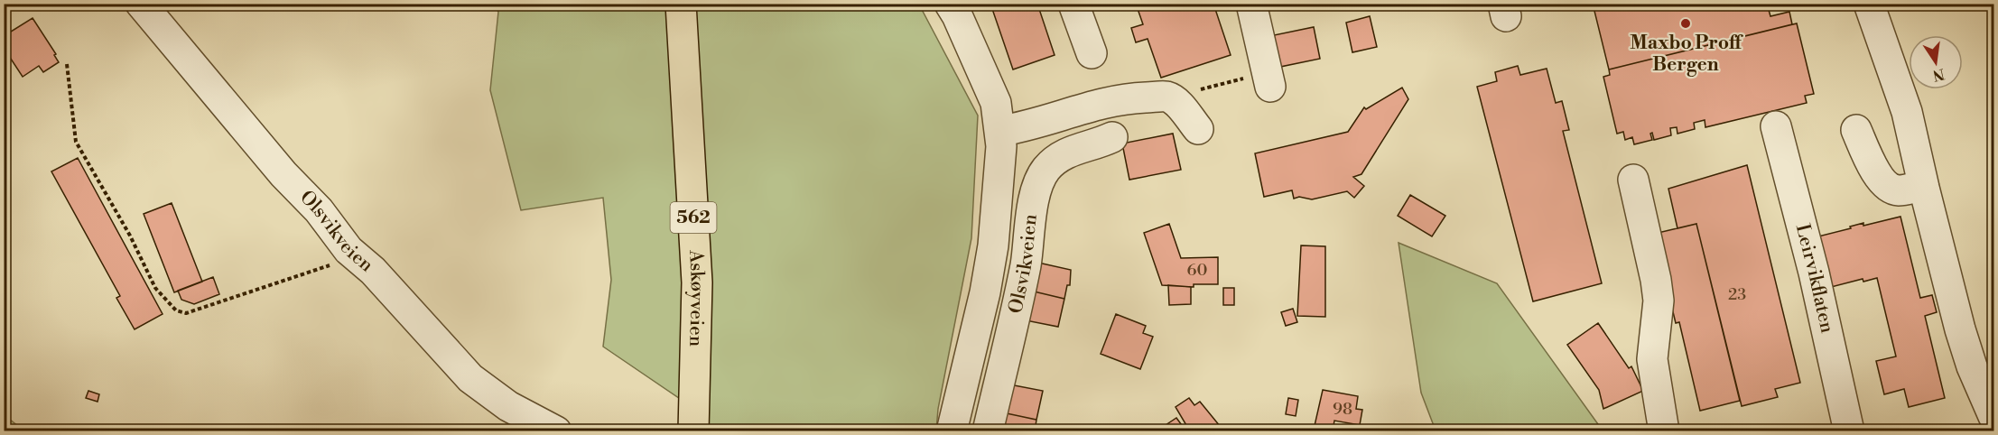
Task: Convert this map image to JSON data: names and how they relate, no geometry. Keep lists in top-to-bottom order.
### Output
{
  "streets": {
    "main road": ["562", "Askøyveien"],
    "street": ["Olsvikveien", "Leirvikflaten"]
  },
  "places": ["Maxbo Proff Bergen"],
  "house_numbers": ["60", "23", "98"],
  "north": "bottom"
}
